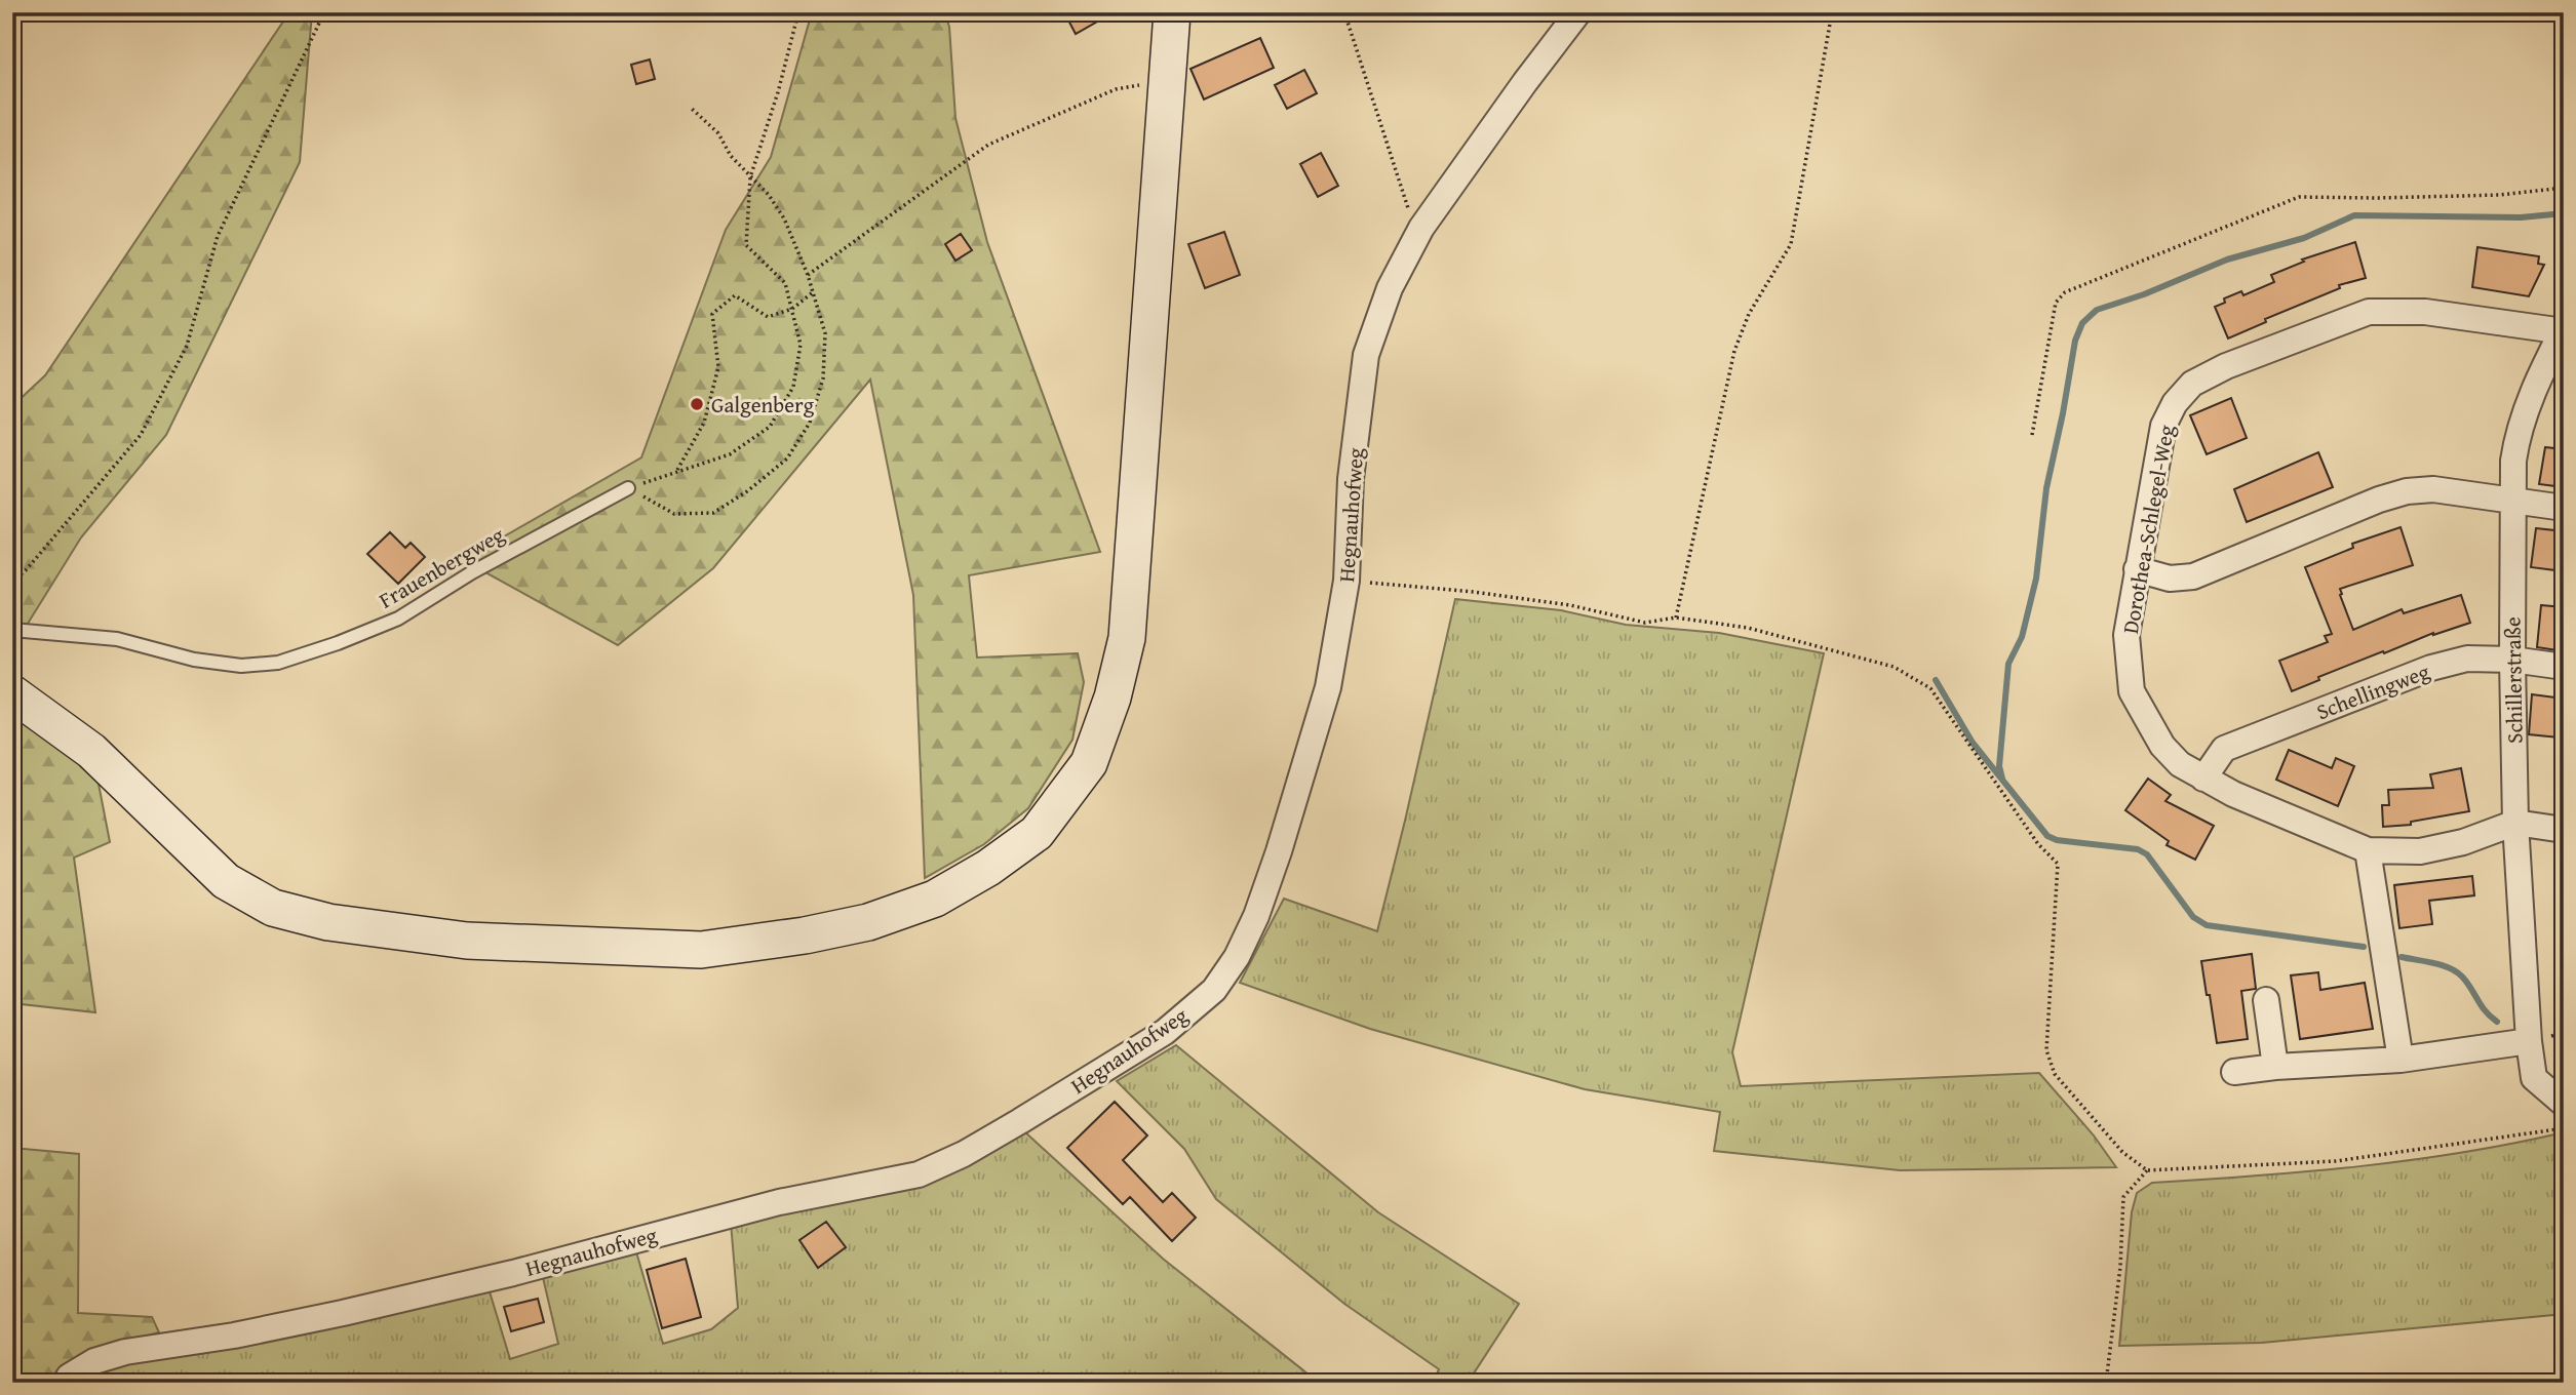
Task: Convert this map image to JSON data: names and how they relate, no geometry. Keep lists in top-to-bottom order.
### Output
{
  "streets": {
    "street": [
      "Hegnauhofweg",
      "Dorothea-Schlegel-Weg",
      "Schillerstraße",
      "Schellingweg"
    ],
    "lane": ["Frauenbergweg"]
  },
  "crossings": [
    ["Dorothea-Schlegel-Weg", "Schillerstraße"],
    ["Dorothea-Schlegel-Weg", "Schellingweg"],
    ["Schillerstraße", "Schellingweg"]
  ],
  "places": ["Galgenberg"]
}
